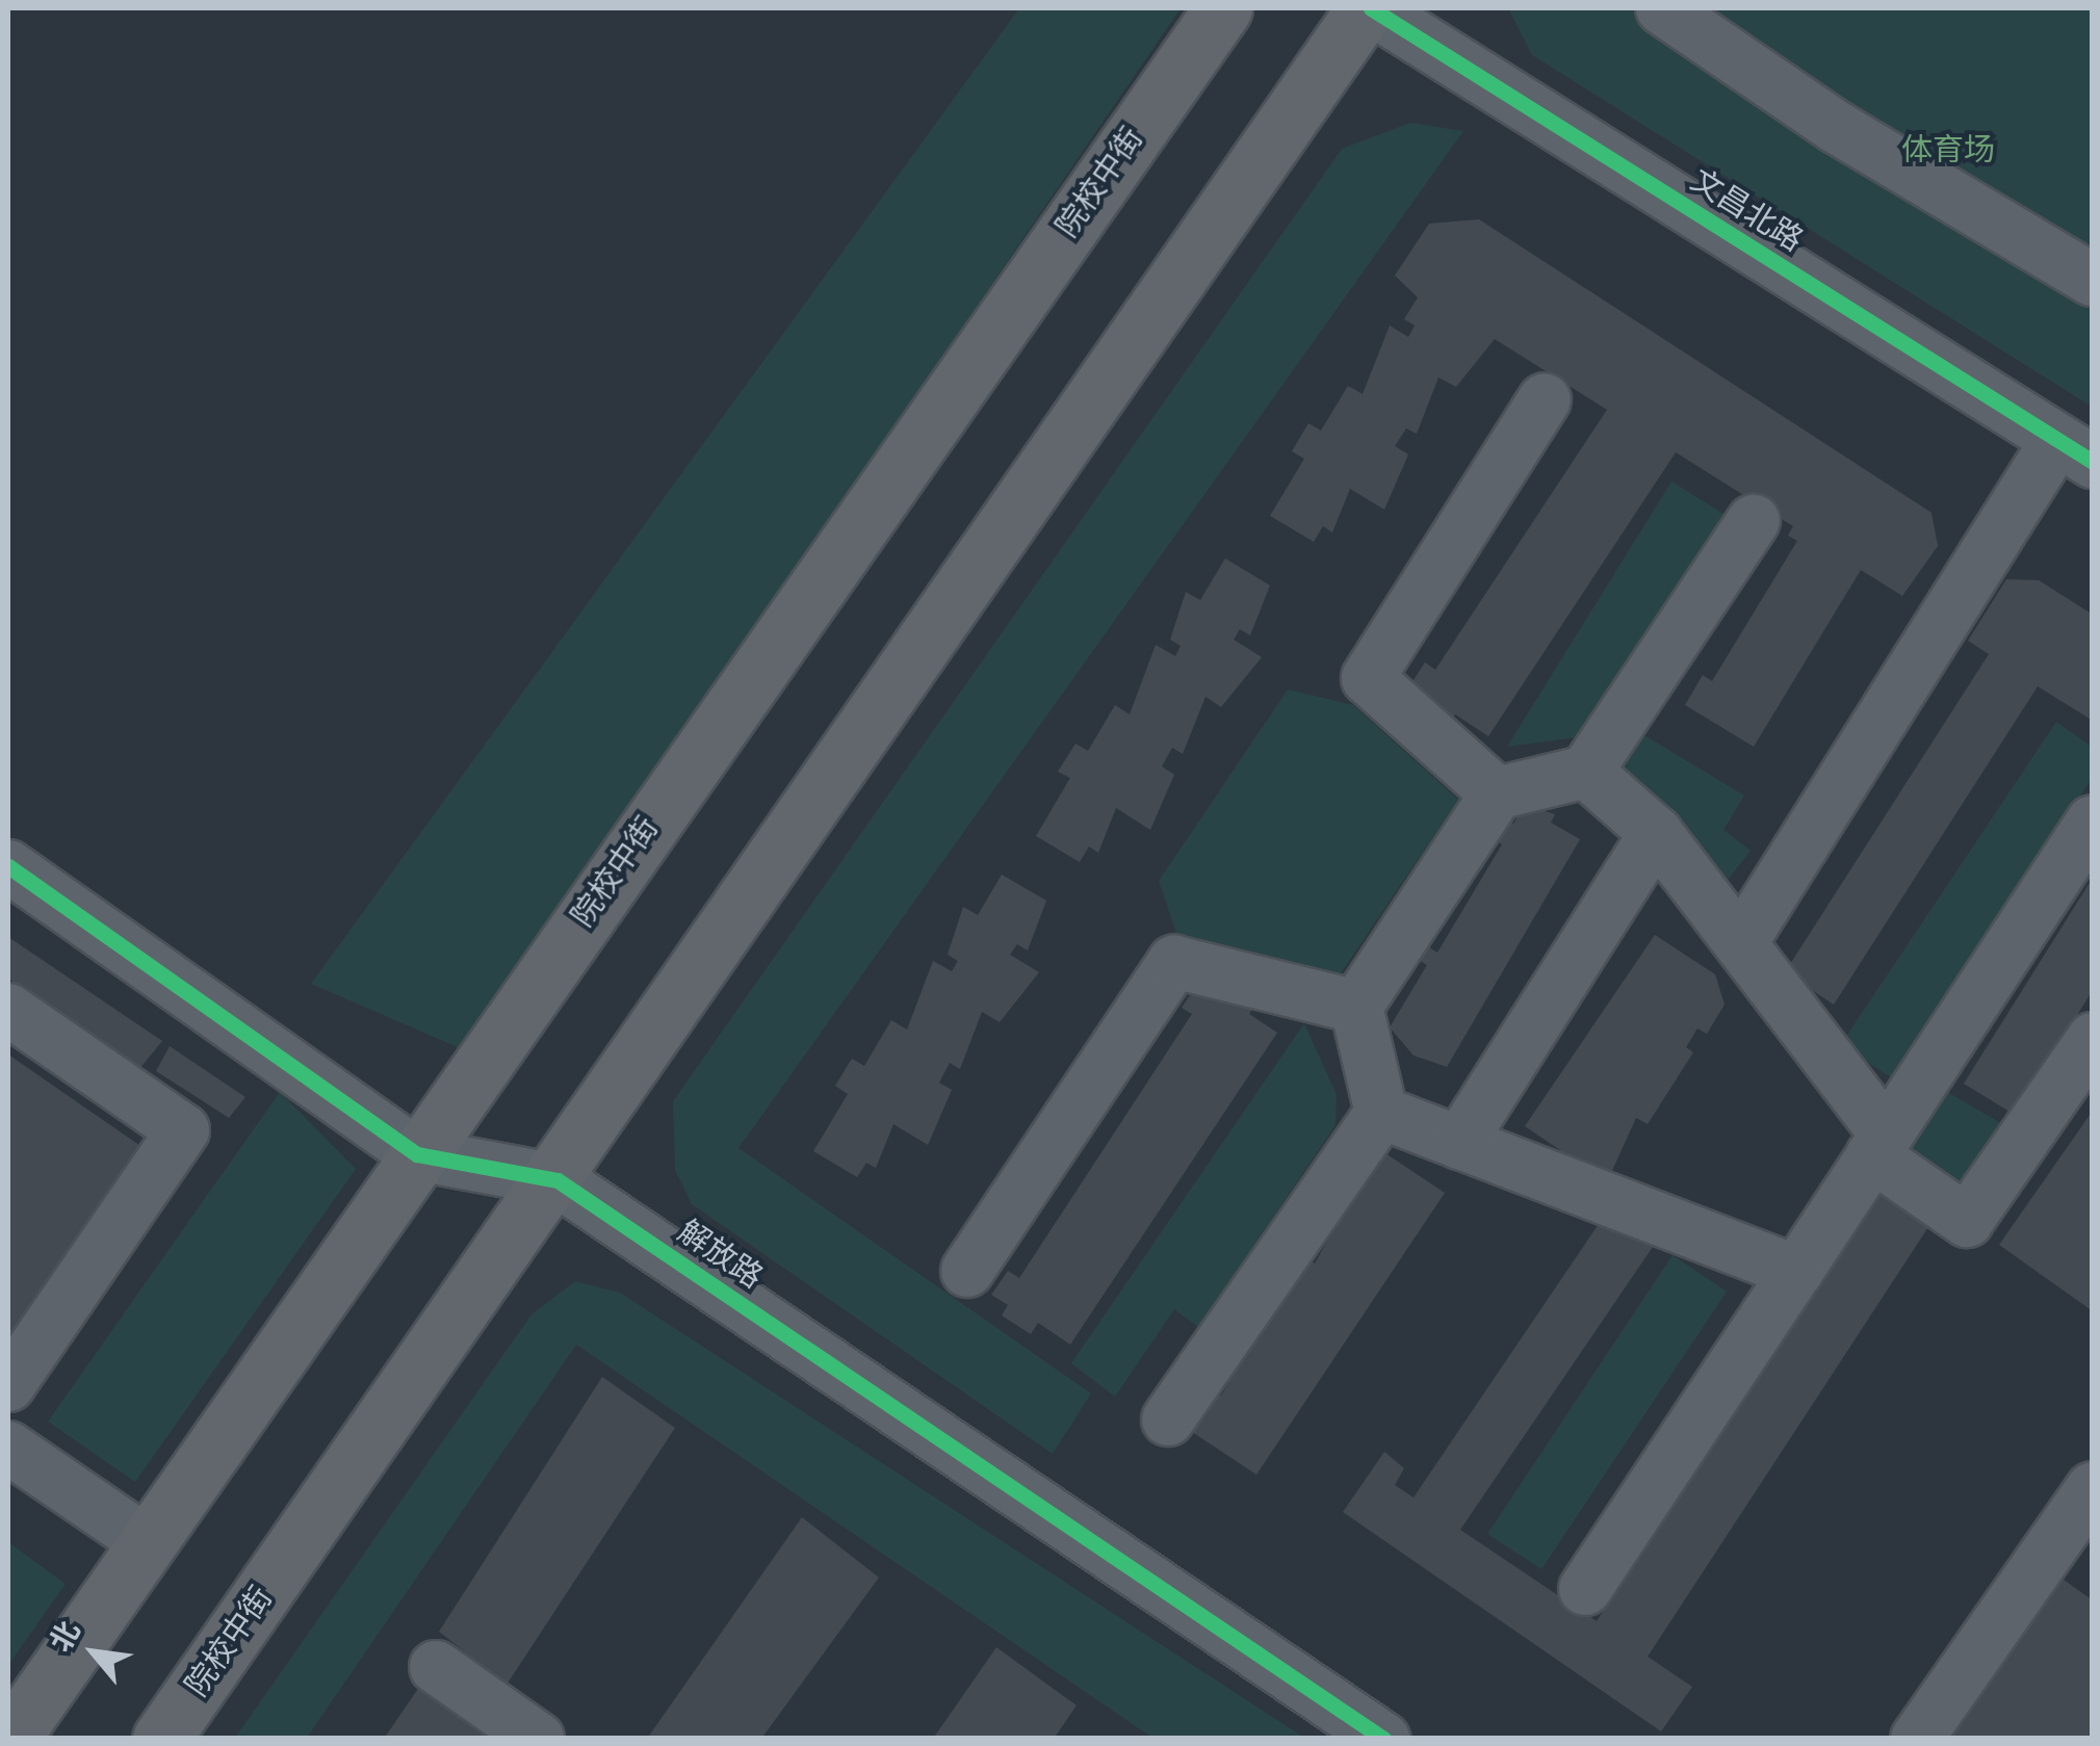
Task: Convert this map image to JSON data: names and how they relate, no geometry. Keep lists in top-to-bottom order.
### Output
{
  "streets": {
    "main road": ["院校中街"],
    "street": ["文昌北路", "解放路"]
  },
  "crossings": [
    ["院校中街", "文昌北路"],
    ["院校中街", "解放路"]
  ],
  "parks": ["体育场"],
  "north": "top left"
}
